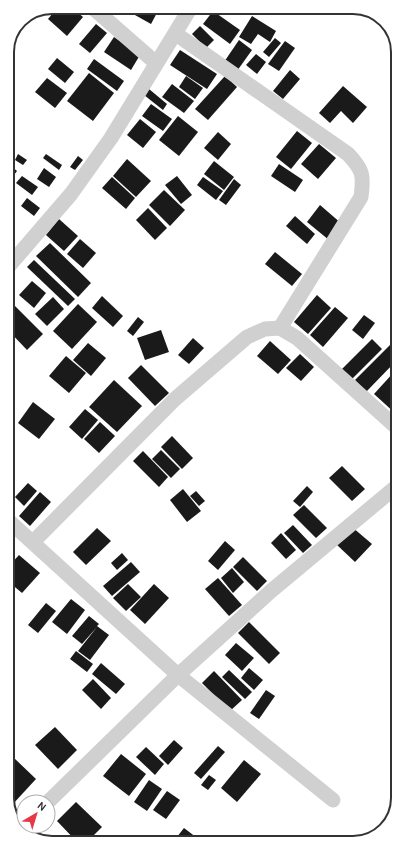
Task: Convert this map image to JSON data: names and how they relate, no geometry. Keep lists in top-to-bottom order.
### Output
{
  "north": "top right"
}
